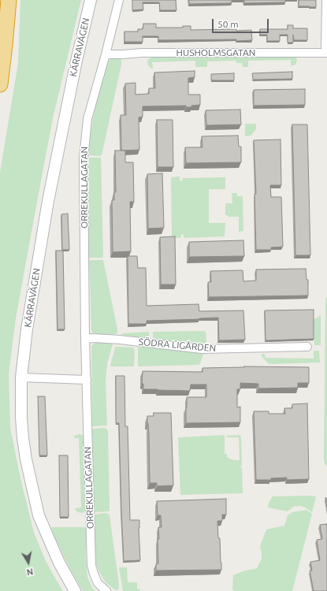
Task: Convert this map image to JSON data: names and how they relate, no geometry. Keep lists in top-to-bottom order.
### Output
{
  "streets": {
    "street": [
      "KÄRRAVÄGEN",
      "HUSHOLMSGATAN",
      "ORREKULLAGATAN",
      "SÖDRA LIGÅRDEN"
    ]
  },
  "crossings": [
    ["HUSHOLMSGATAN", "ORREKULLAGATAN"],
    ["ORREKULLAGATAN", "SÖDRA LIGÅRDEN"]
  ],
  "scale_bar": "50 m",
  "north": "bottom"
}
